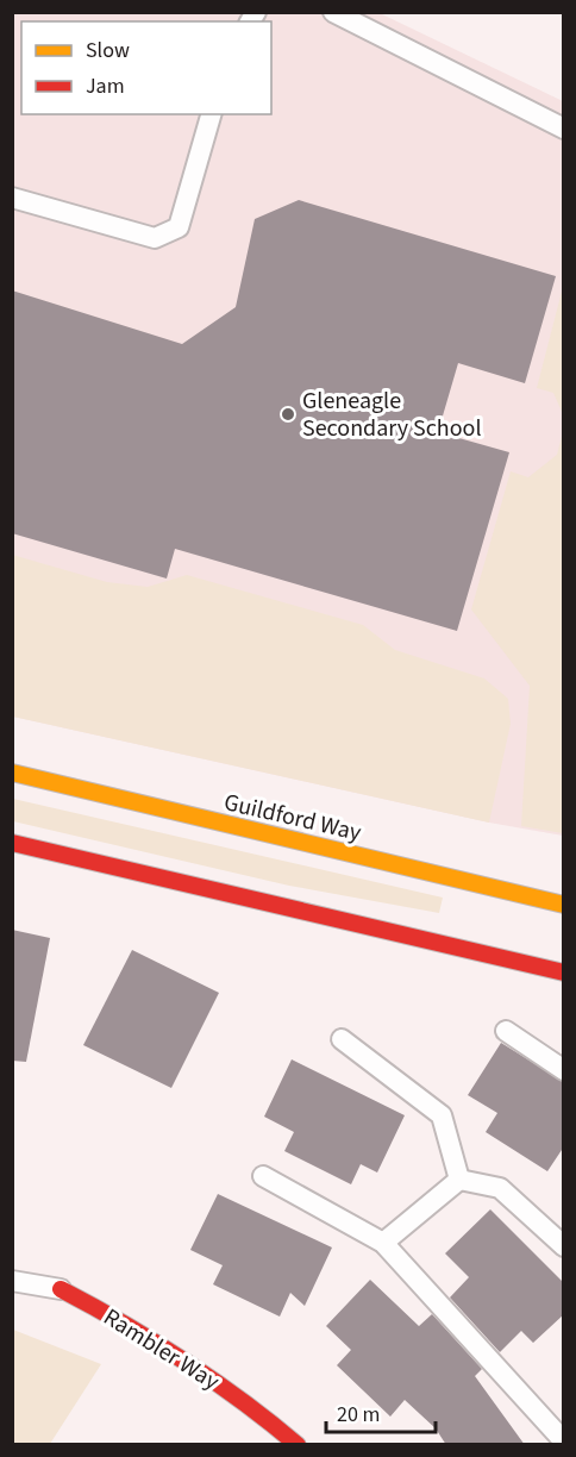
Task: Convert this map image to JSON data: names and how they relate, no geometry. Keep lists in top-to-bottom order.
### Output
{
  "streets": {
    "main road": ["Guildford Way", "Rambler Way"]
  },
  "places": ["Gleneagle Secondary School"],
  "legend": ["Slow", "Jam"],
  "scale_bar": "20 m"
}
